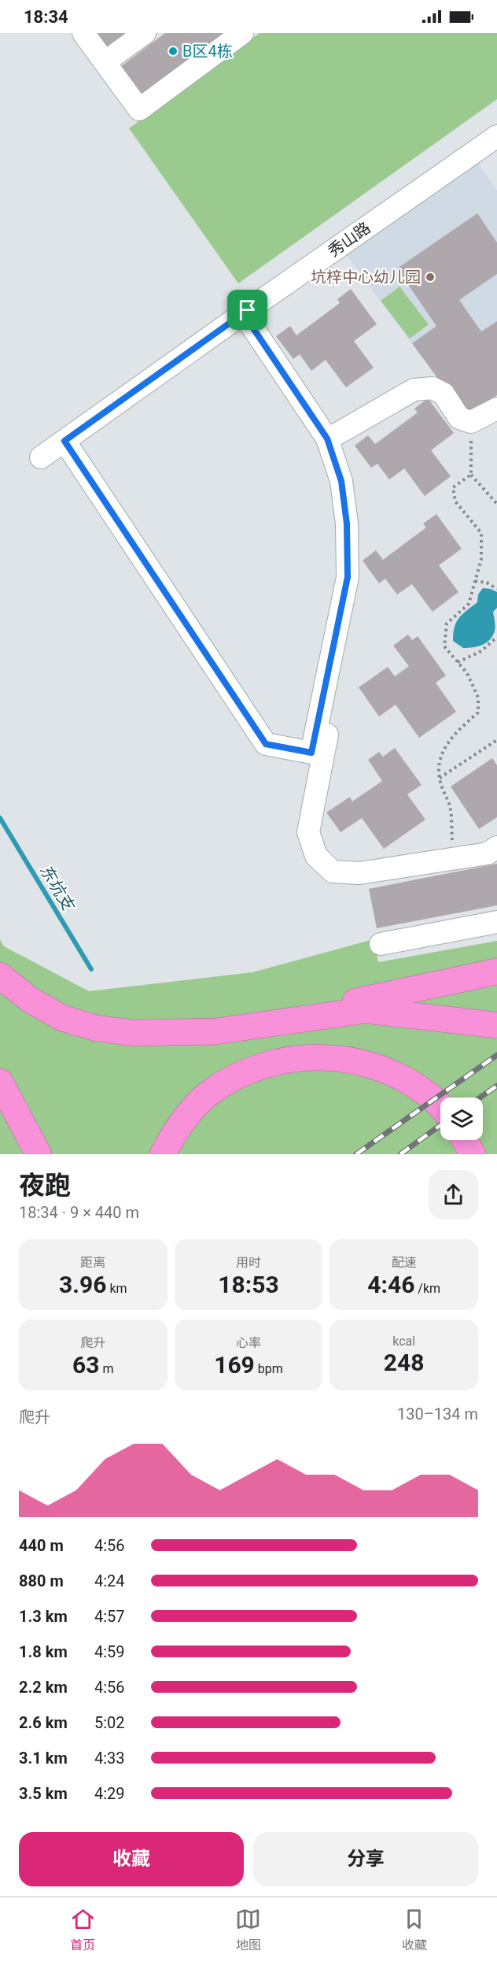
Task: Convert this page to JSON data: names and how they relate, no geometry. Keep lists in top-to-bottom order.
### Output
{
  "streets": {
    "street": ["秀山路"]
  },
  "water": ["东坑支"],
  "places": ["B区4栋", "坑梓中心幼儿园"],
  "page": {
    "status": "18:34",
    "heading": ["夜跑", "18:34 · 9 × 440 m"],
    "stats": [
      ["距离", "3.96 km"],
      ["用时", "18:53"],
      ["配速", "4:46 /km"],
      ["爬升", "63 m"],
      ["心率", "169 bpm"],
      ["kcal", "248"]
    ],
    "chart": ["爬升", "130–134 m"],
    "list": [
      {
        "name": "440 m",
        "note": "4:56"
      },
      {
        "name": "880 m",
        "note": "4:24"
      },
      {
        "name": "1.3 km",
        "note": "4:57"
      },
      {
        "name": "1.8 km",
        "note": "4:59"
      },
      {
        "name": "2.2 km",
        "note": "4:56"
      },
      {
        "name": "2.6 km",
        "note": "5:02"
      },
      {
        "name": "3.1 km",
        "note": "4:33"
      },
      {
        "name": "3.5 km",
        "note": "4:29"
      }
    ],
    "buttons": ["收藏", "分享"],
    "tabs": ["首页", "地图", "收藏"]
  }
}
